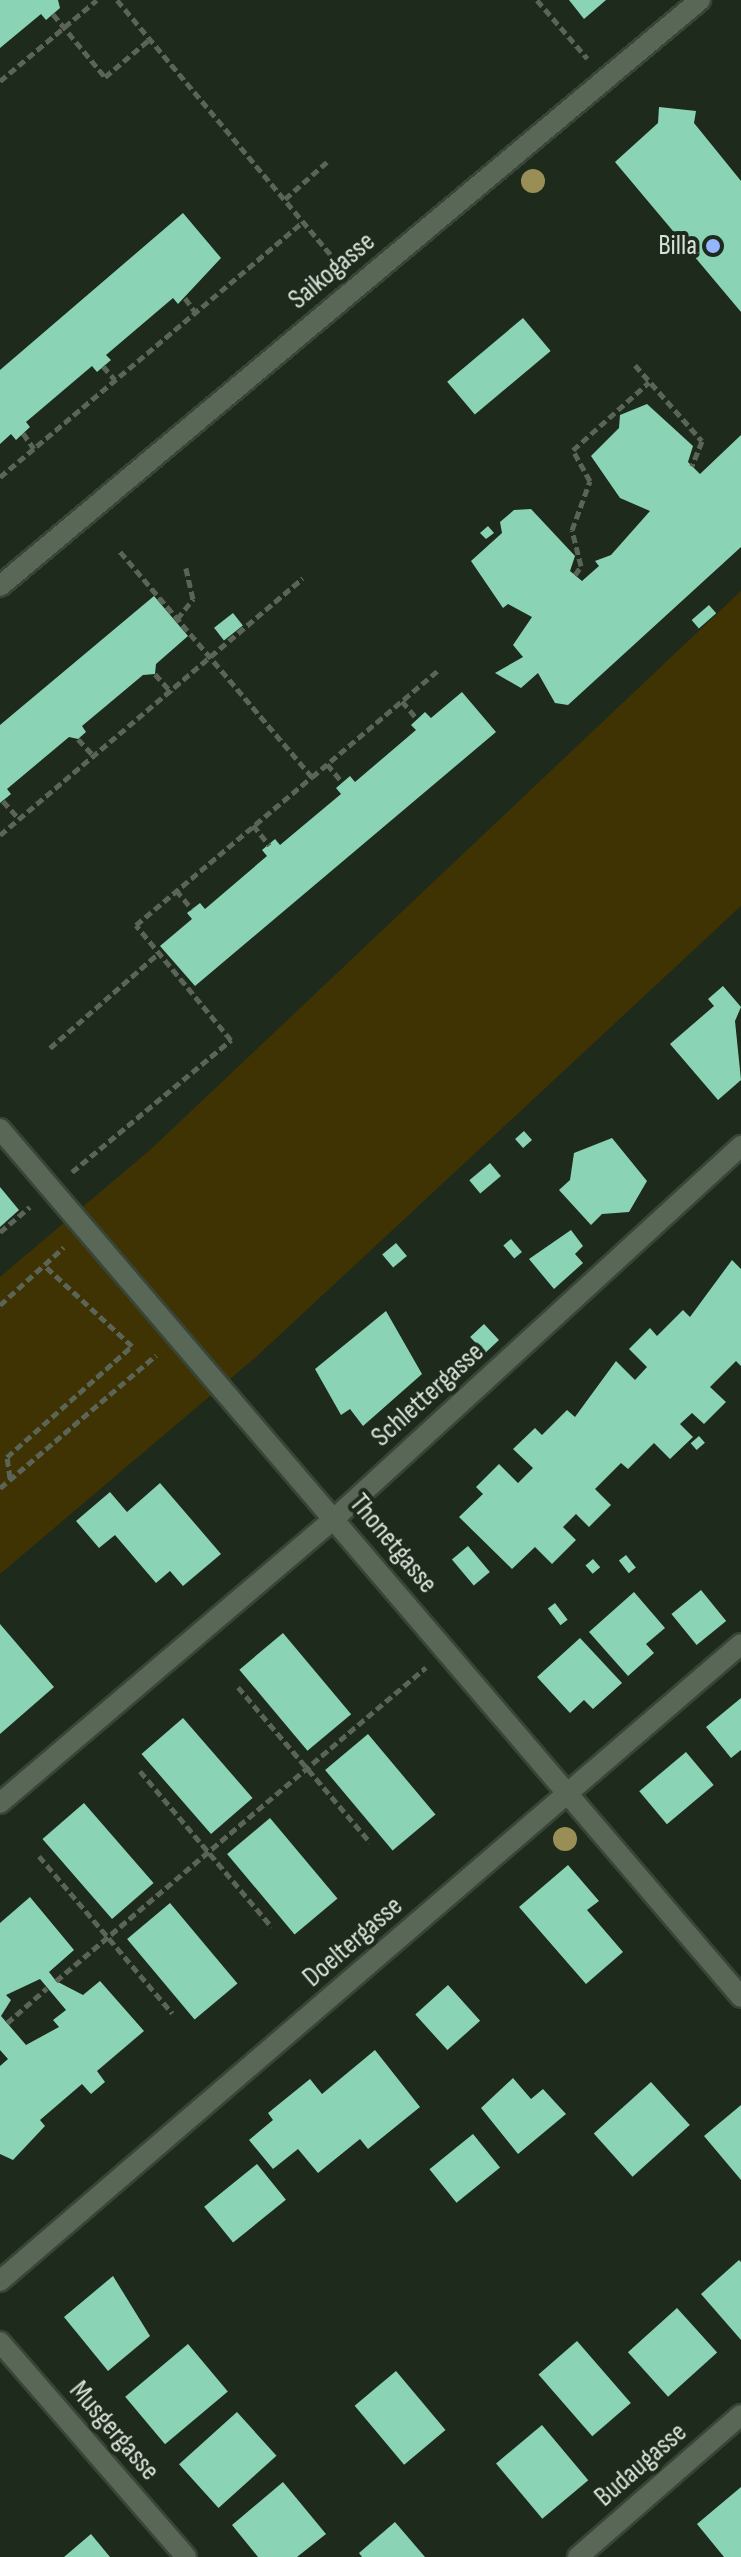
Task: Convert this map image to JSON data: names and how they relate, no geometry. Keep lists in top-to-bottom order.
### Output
{
  "streets": {
    "street": [
      "Saikogasse",
      "Schlettergasse",
      "Thonetgasse",
      "Doeltergasse",
      "Musgergasse",
      "Budaugasse"
    ]
  },
  "crossings": [
    ["Schlettergasse", "Thonetgasse"],
    ["Thonetgasse", "Doeltergasse"]
  ],
  "places": ["Billa"]
}
